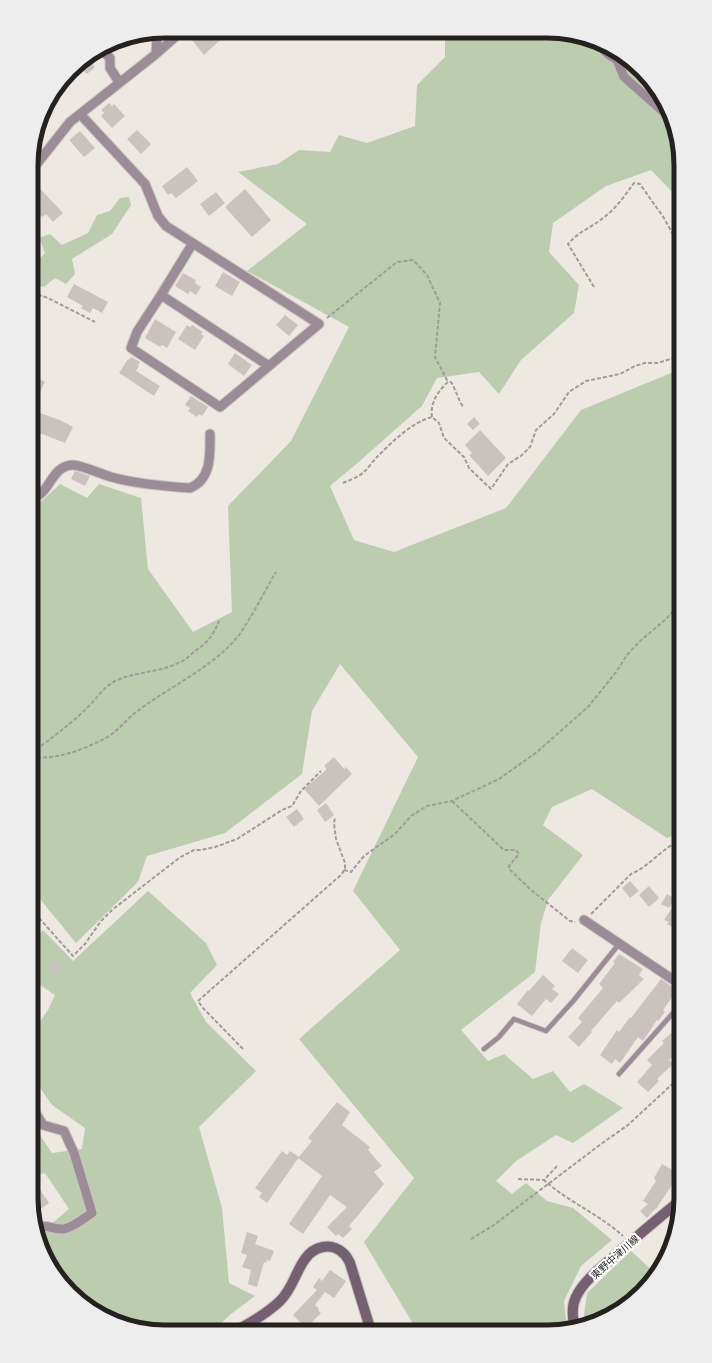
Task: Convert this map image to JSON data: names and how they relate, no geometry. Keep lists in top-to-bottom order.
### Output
{
  "streets": {
    "main road": ["東野中津川線"]
  }
}
